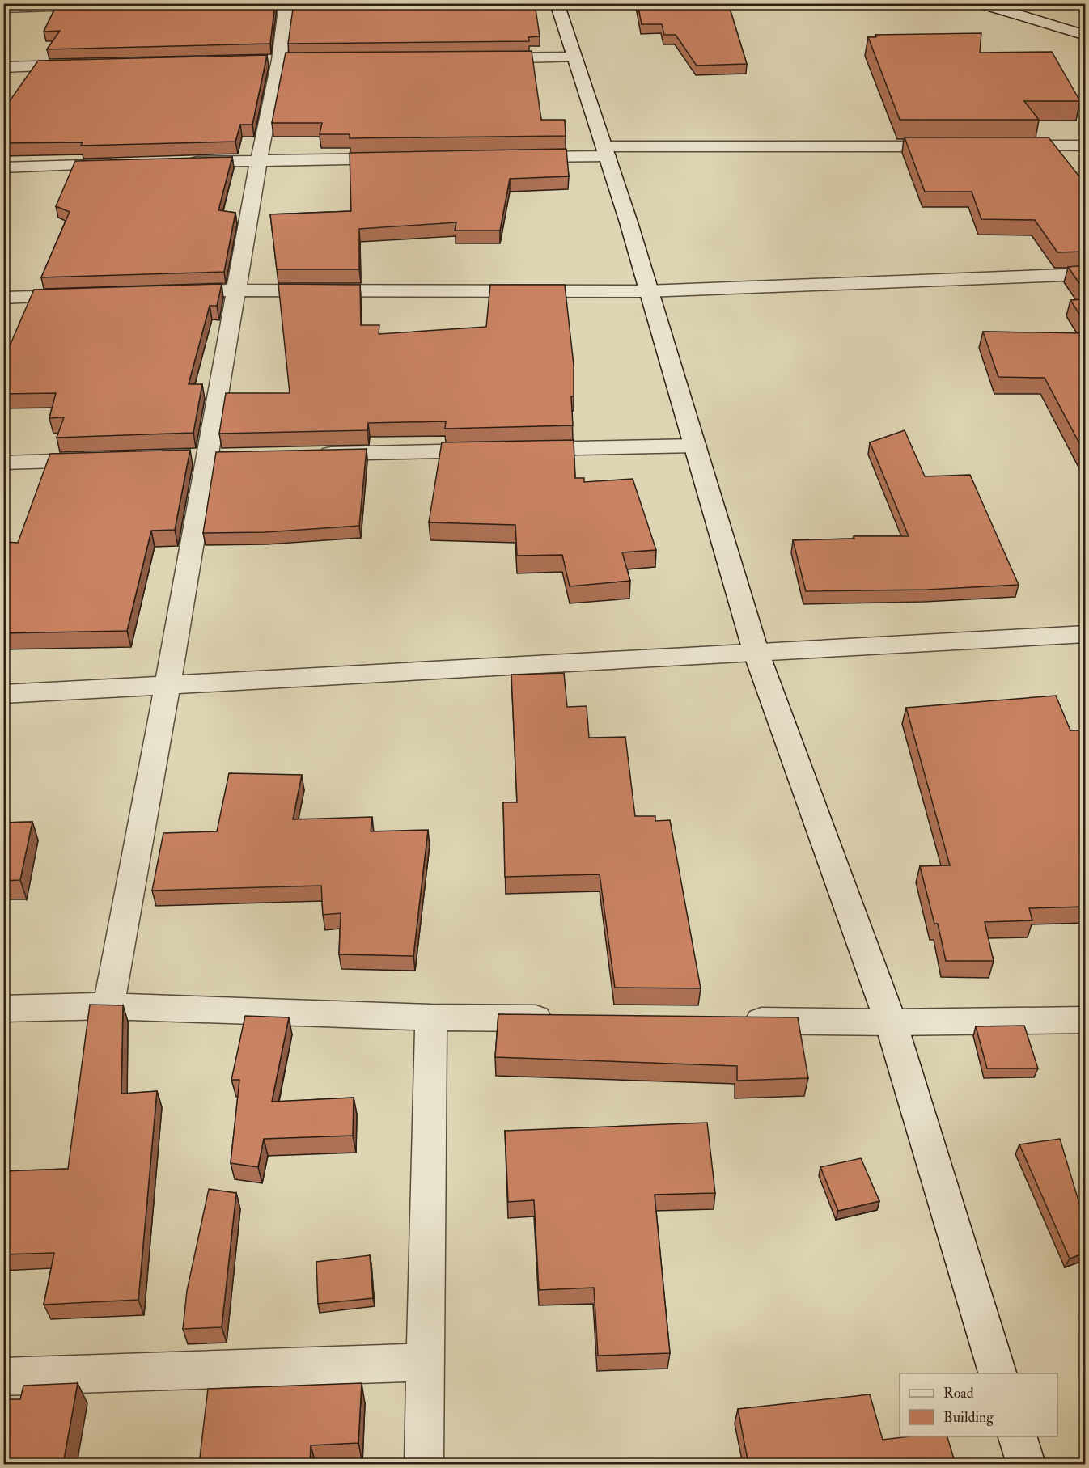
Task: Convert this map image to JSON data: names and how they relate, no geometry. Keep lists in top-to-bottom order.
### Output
{
  "legend": ["Road", "Building"]
}
